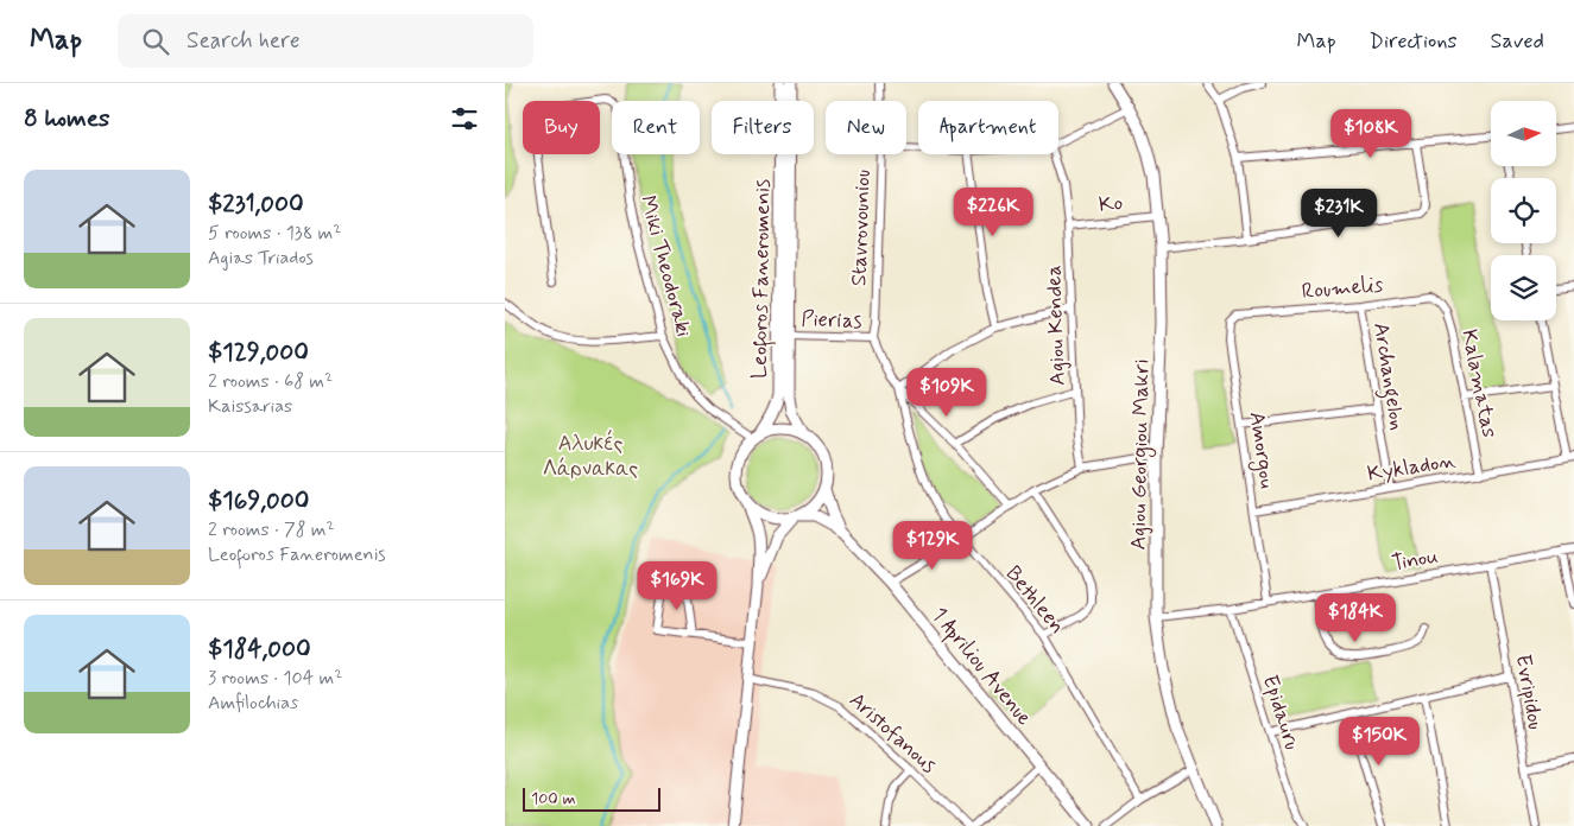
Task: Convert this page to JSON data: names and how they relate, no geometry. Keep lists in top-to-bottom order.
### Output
{
  "streets": {
    "main road": ["Leoforos Faneromenis", "Agiou Georgiou Makri", "1 Apriliou Avenue"],
    "street": [
      "Ko",
      "Stavrovouniou",
      "Miki Theodoraki",
      "Roumelis",
      "Pierias",
      "Agiou Kendea",
      "Archangelon",
      "Kalamatas",
      "Amorgou",
      "Kykladon",
      "Tinou",
      "Bethleen",
      "Evripidou",
      "Epidauru",
      "Aristofanous"
    ]
  },
  "crossings": [
    ["Ko", "Agiou Kendea"],
    ["Ko", "Agiou Georgiou Makri"],
    ["Stavrovouniou", "Pierias"],
    ["Miki Theodoraki", "Leoforos Faneromenis"],
    ["Miki Theodoraki", "1 Apriliou Avenue"],
    ["Leoforos Faneromenis", "Pierias"],
    ["Leoforos Faneromenis", "1 Apriliou Avenue"],
    ["Roumelis", "Archangelon"],
    ["Roumelis", "Kalamatas"],
    ["Roumelis", "Amorgou"],
    ["Archangelon", "Kykladon"],
    ["Kalamatas", "Kykladon"],
    ["Amorgou", "Kykladon"],
    ["Amorgou", "Tinou"],
    ["Agiou Georgiou Makri", "Tinou"],
    ["Tinou", "Evripidou"],
    ["Tinou", "Epidauru"]
  ],
  "parks": ["Αλυκές Λάρνακας"],
  "scale_bar": "100 m",
  "north": "right",
  "page": {
    "header": "Map",
    "search": "Search here",
    "nav": ["Map", "Directions", "Saved"],
    "heading": "8 homes",
    "chip": [
      "Buy",
      "Rent",
      "Filters",
      "New",
      "Apartment"
    ],
    "price": [
      "$108K",
      "$226K",
      "$231K",
      "$109K",
      "$129K",
      "$169K",
      "$184K",
      "$150K"
    ],
    "list": [
      {
        "name": "$231,000",
        "note": "5 rooms · 138 m² · Agias Triados"
      },
      {
        "name": "$129,000",
        "note": "2 rooms · 68 m² · Kaissarias"
      },
      {
        "name": "$169,000",
        "note": "2 rooms · 78 m² · Leoforos Faneromenis"
      },
      {
        "name": "$184,000",
        "note": "3 rooms · 104 m² · Amfilochias"
      }
    ],
    "scale": "100 m"
  }
}
